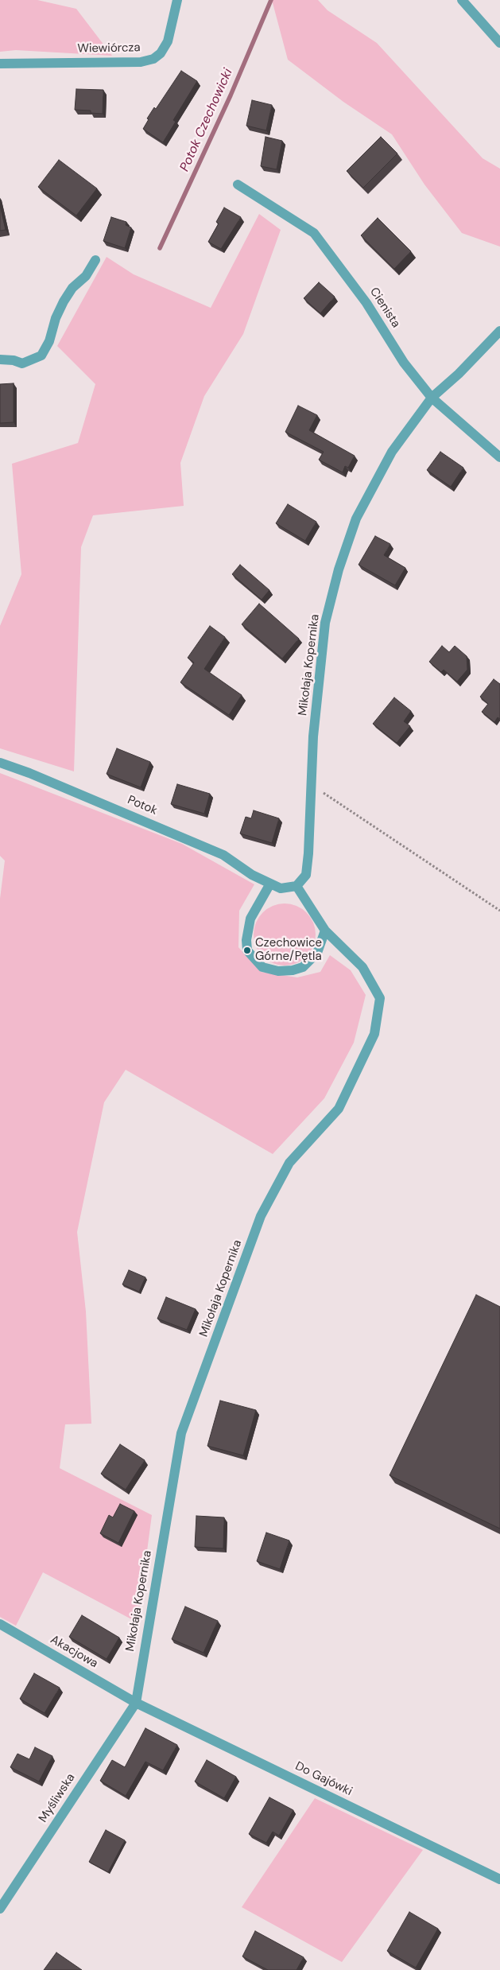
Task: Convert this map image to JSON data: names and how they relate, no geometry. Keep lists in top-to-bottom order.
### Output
{
  "streets": {
    "street": [
      "Wiewiórcza",
      "Cienista",
      "Mikołaja Kopernika",
      "Potok",
      "Akacjowa",
      "Do Gajówki",
      "Myśliwska"
    ]
  },
  "crossings": [
    ["Cienista", "Mikołaja Kopernika"],
    ["Mikołaja Kopernika", "Potok"],
    ["Mikołaja Kopernika", "Akacjowa"],
    ["Mikołaja Kopernika", "Do Gajówki"],
    ["Mikołaja Kopernika", "Myśliwska"],
    ["Akacjowa", "Do Gajówki"],
    ["Akacjowa", "Myśliwska"],
    ["Do Gajówki", "Myśliwska"]
  ],
  "water": ["Potok Czechowicki"],
  "places": ["Czechowice Górne/Pętla"]
}
